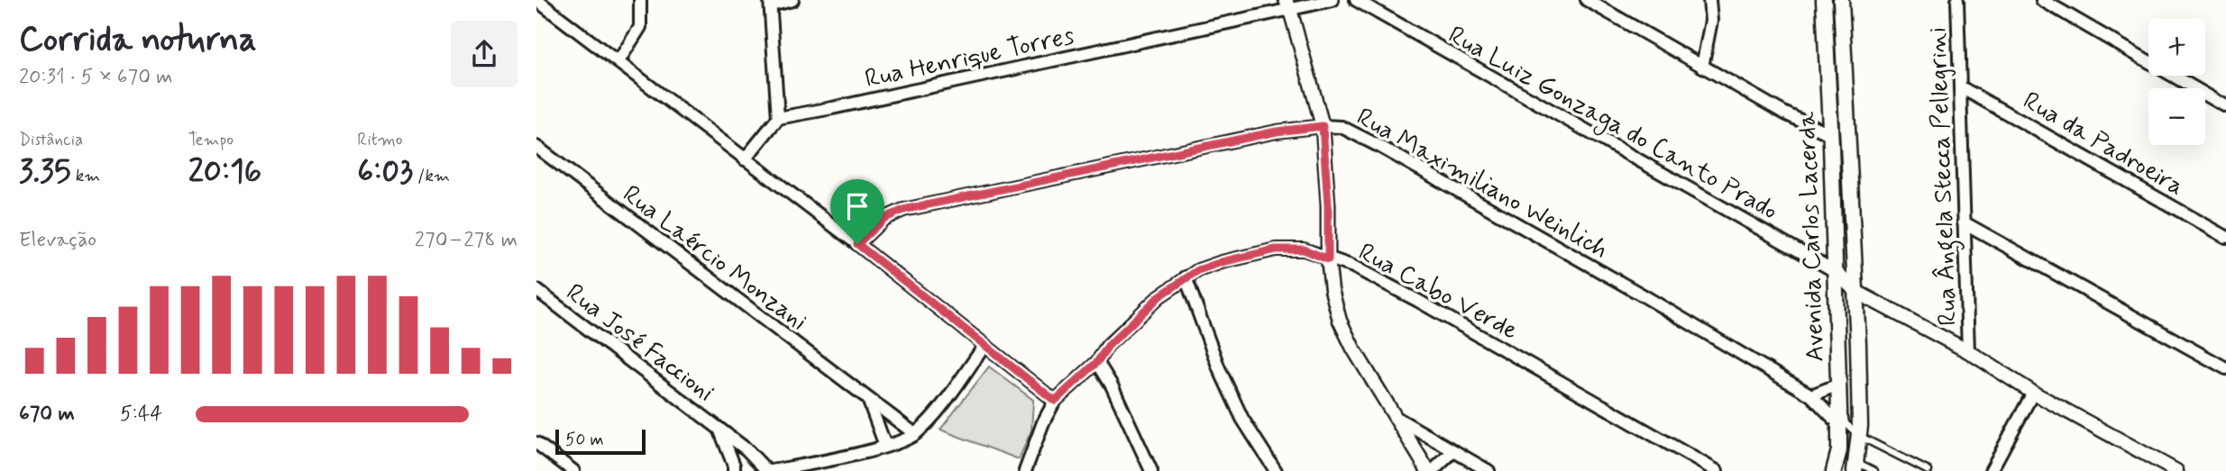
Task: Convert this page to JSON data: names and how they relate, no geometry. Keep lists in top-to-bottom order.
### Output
{
  "streets": {
    "main road": ["Avenida Carlos Lacerda"],
    "street": [
      "Rua Henrique Torres",
      "Rua Luiz Gonzaga do Canto Prado",
      "Rua da Padroeira",
      "Rua Ângela Stecca Pellegrini",
      "Rua Maximiliano Weinlich",
      "Rua Laércio Monzani",
      "Rua Cabo Verde",
      "Rua José Faccioni"
    ]
  },
  "crossings": [
    ["Rua Luiz Gonzaga do Canto Prado", "Rua Ângela Stecca Pellegrini"],
    ["Rua Luiz Gonzaga do Canto Prado", "Avenida Carlos Lacerda"],
    ["Rua da Padroeira", "Rua Ângela Stecca Pellegrini"],
    ["Rua Maximiliano Weinlich", "Avenida Carlos Lacerda"]
  ],
  "scale_bar": "50 m",
  "page": {
    "heading": ["Corrida noturna", "20:31 · 5 × 670 m"],
    "map_buttons": ["+", "−"],
    "stats": [
      ["Distância", "3.35 km"],
      ["Tempo", "20:16"],
      ["Ritmo", "6:03 /km"]
    ],
    "chart": ["Elevação", "270–278 m"],
    "list": [
      {
        "name": "670 m",
        "note": "5:44"
      }
    ],
    "scale": "50 m"
  }
}
